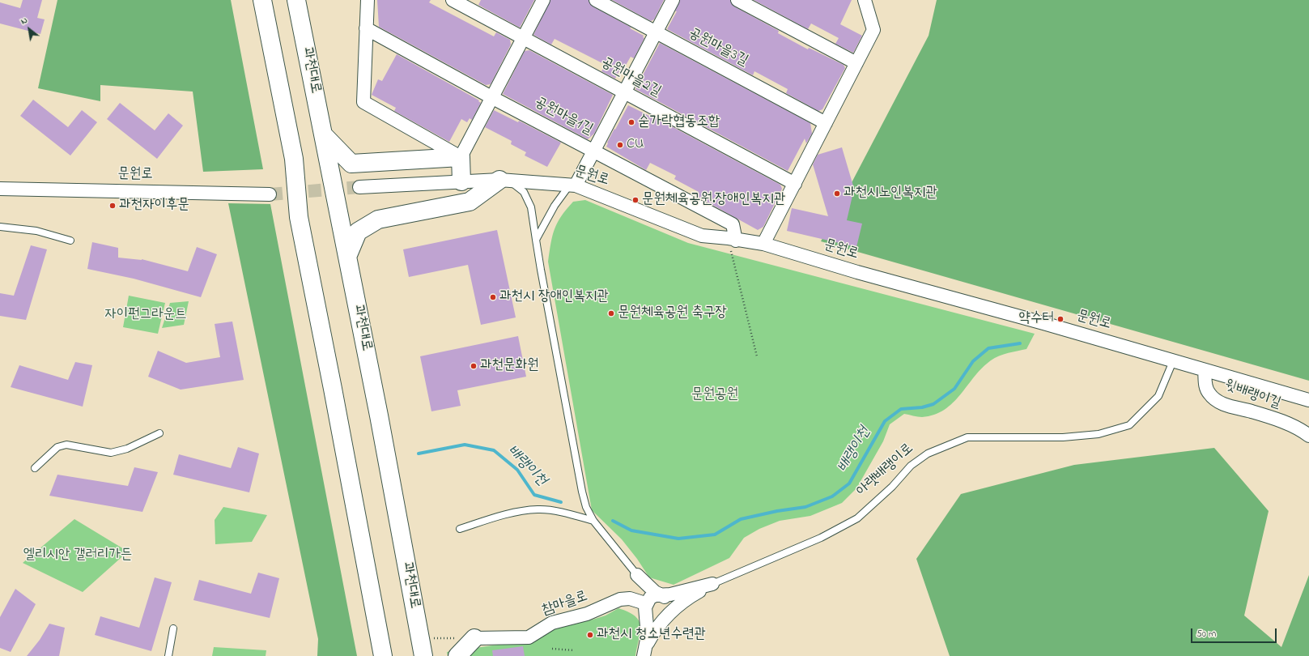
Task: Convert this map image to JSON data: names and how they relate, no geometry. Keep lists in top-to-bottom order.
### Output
{
  "streets": {
    "highway": ["과천대로"],
    "street": [
      "공원마을3길",
      "공원마을2길",
      "공원마을1길",
      "문원로",
      "윗배랭이길",
      "참마을로"
    ],
    "lane": ["아랫배랭이로"]
  },
  "crossings": [
    ["공원마을1길", "문원로"],
    ["문원로", "윗배랭이길"],
    ["문원로", "아랫배랭이로"]
  ],
  "water": ["배랭이천"],
  "parks": ["자이펀그라운트", "문원공원", "엘리시안 갤러리가든"],
  "places": [
    "숟가락협동조합",
    "CU",
    "과천시노인복지관",
    "문원체육공원.장애인복지관",
    "과천자이후문",
    "과천시 장애인복지관",
    "문원체육공원 축구장",
    "약수터",
    "과천문화원",
    "과천시 청소년수련관"
  ],
  "scale_bar": "50 m",
  "north": "top left"
}
